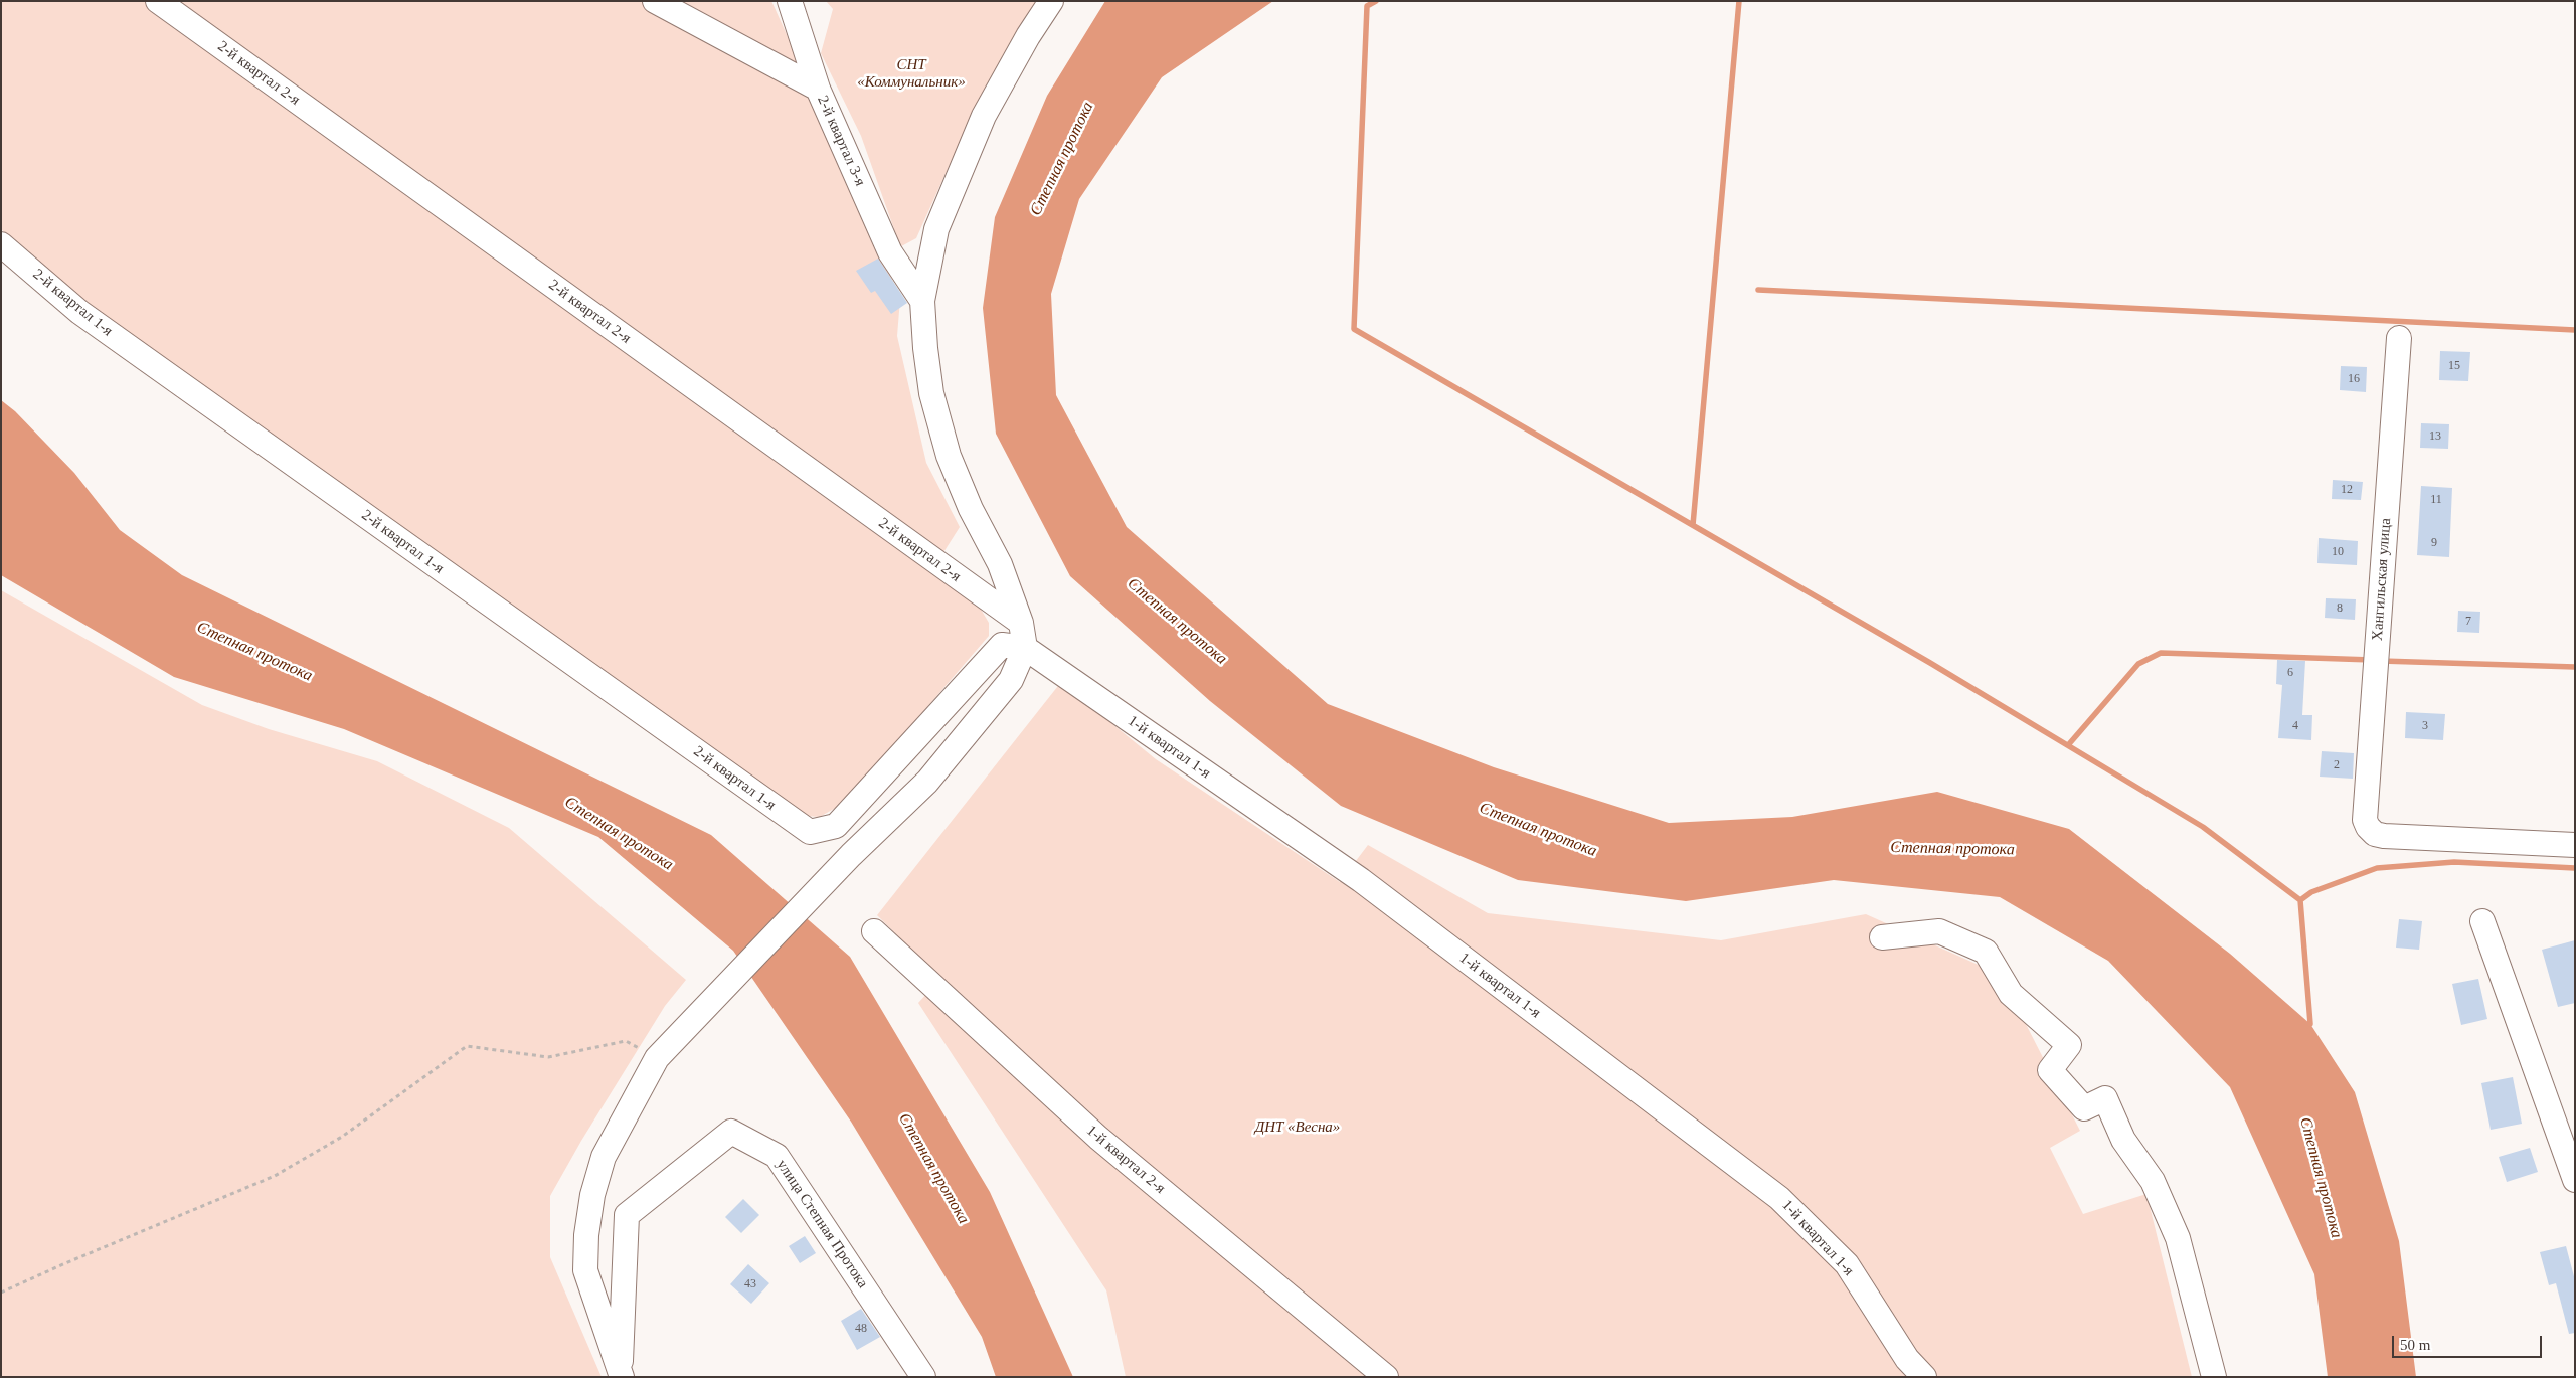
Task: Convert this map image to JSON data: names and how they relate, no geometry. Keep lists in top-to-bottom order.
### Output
{
  "streets": {
    "street": [
      "2-й квартал 2-я",
      "2-й квартал 3-я",
      "2-й квартал 1-я",
      "Хангильская улица",
      "1-й квартал 1-я",
      "1-й квартал 2-я",
      "улица Степная Протока"
    ]
  },
  "crossings": [
    ["2-й квартал 1-я", "1-й квартал 1-я"]
  ],
  "water": ["Степная протока"],
  "parks": ["СНТ «Коммунальник»", "ДНТ «Весна»"],
  "house_numbers": [
    "15",
    "16",
    "13",
    "12",
    "11",
    "9",
    "10",
    "8",
    "7",
    "6",
    "4",
    "3",
    "2",
    "43",
    "48"
  ],
  "scale_bar": "50 m"
}
